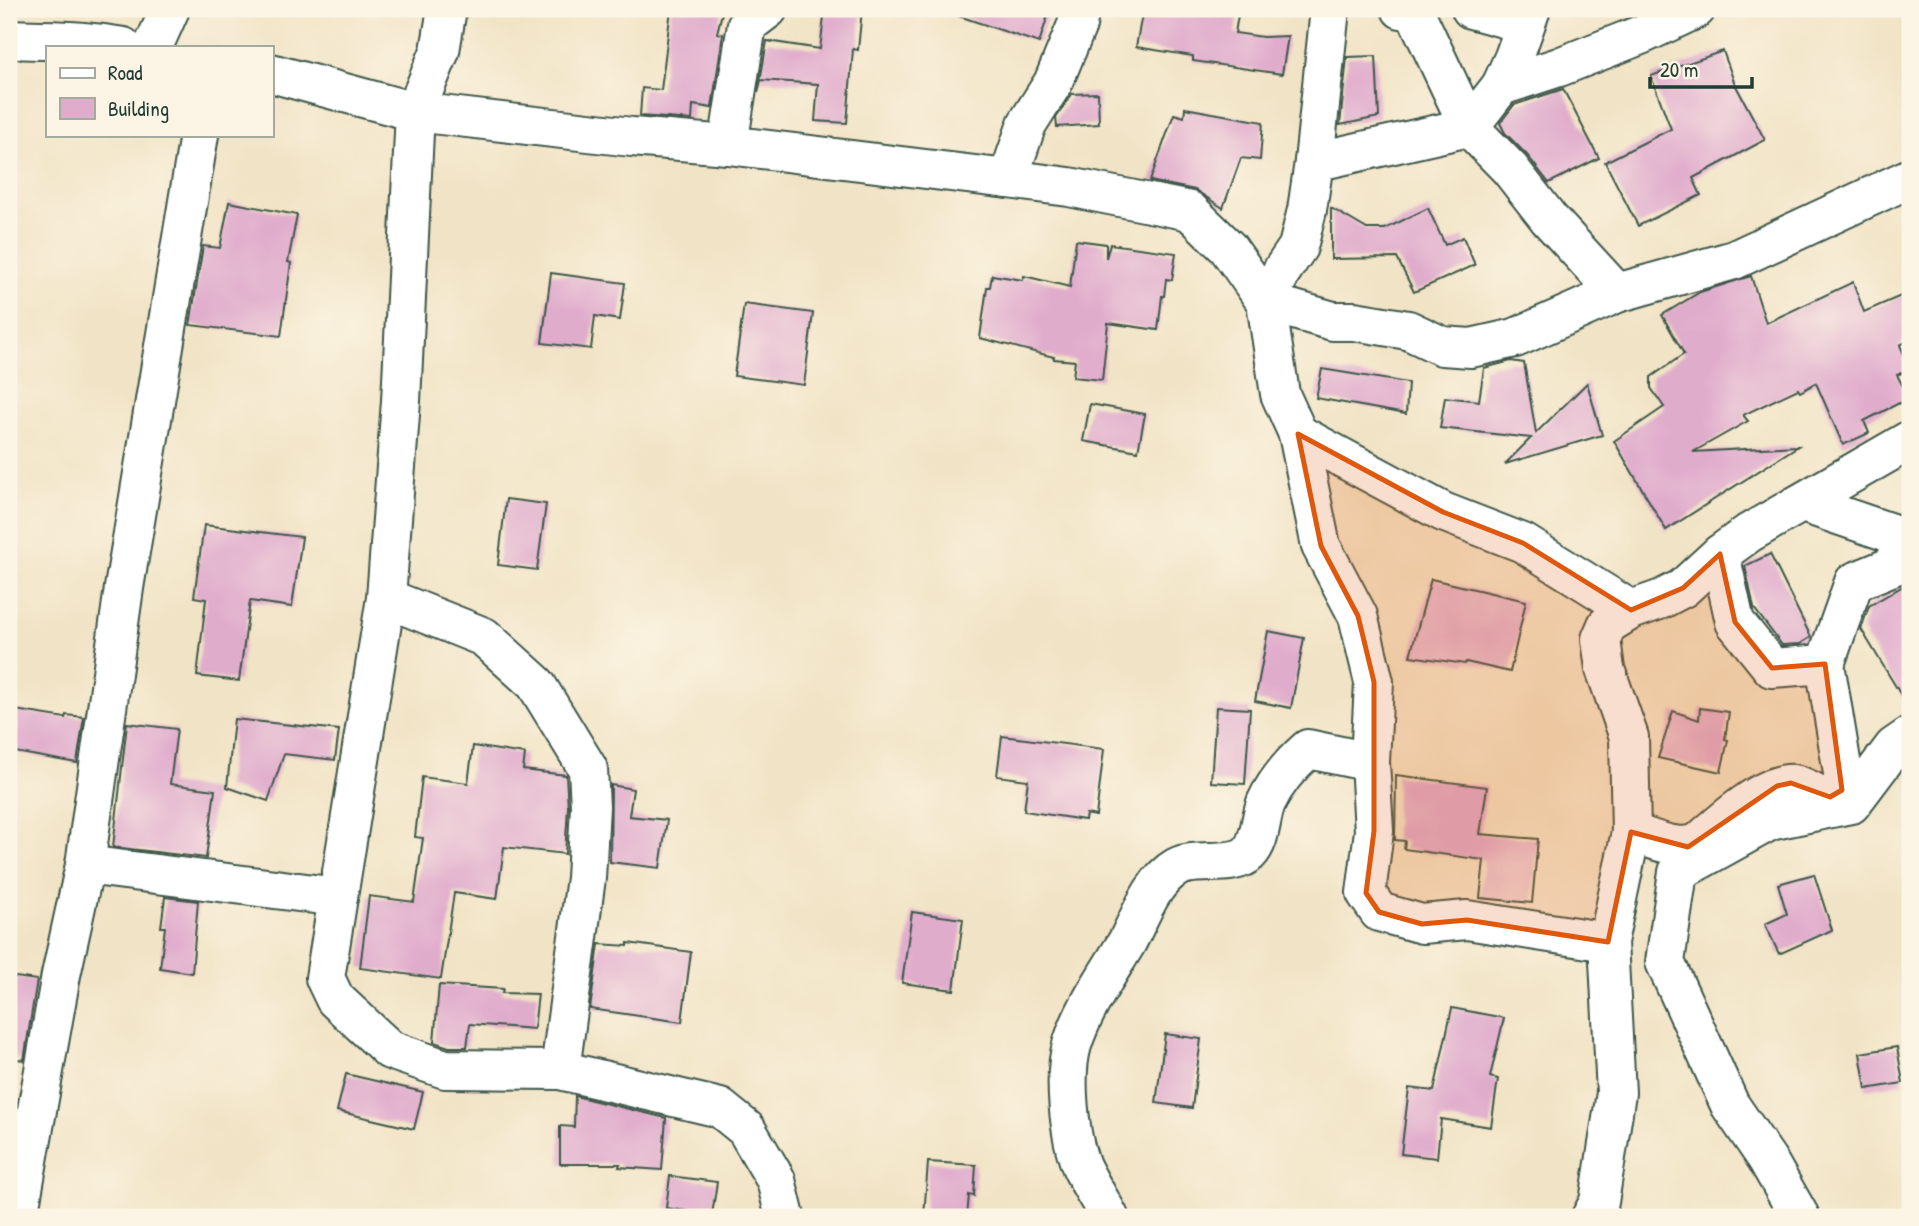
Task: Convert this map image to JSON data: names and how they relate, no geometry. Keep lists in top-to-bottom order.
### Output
{
  "legend": ["Road", "Building"],
  "scale_bar": "20 m"
}
